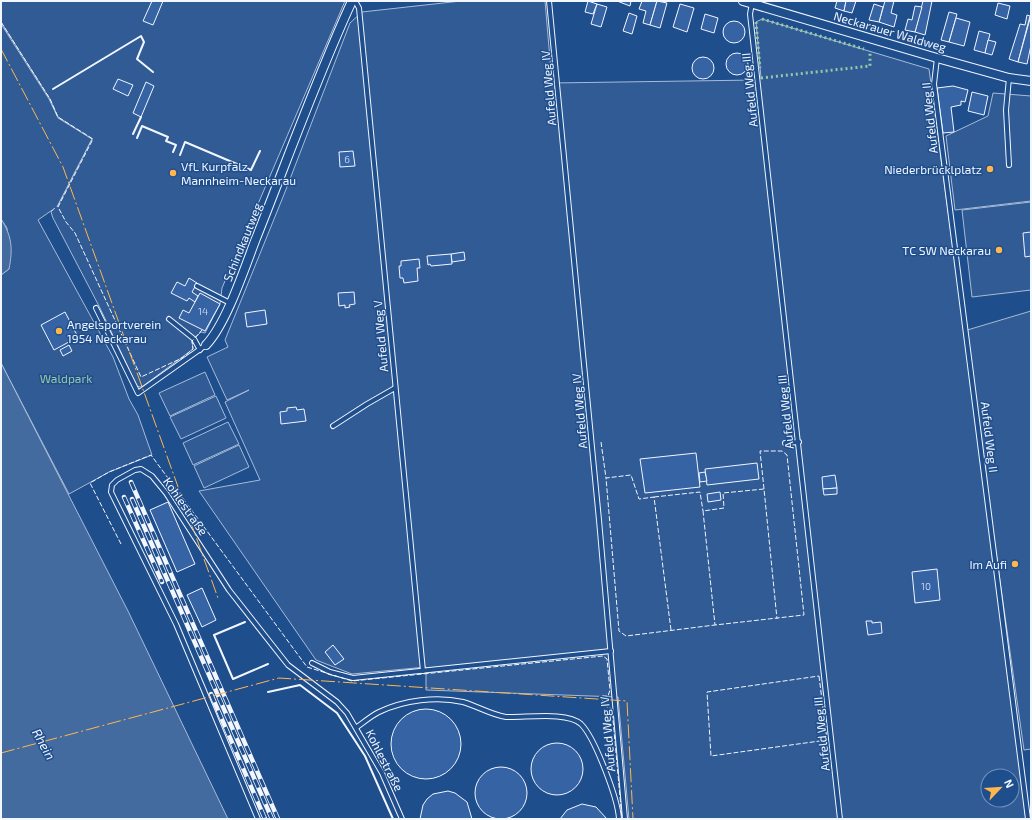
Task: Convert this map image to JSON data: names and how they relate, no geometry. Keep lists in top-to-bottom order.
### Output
{
  "streets": {
    "street": ["Neckarauer Waldweg", "Schindkautweg"],
    "lane": [
      "Aufeld Weg IV",
      "Aufeld Weg III",
      "Aufeld Weg II",
      "Aufeld Weg V",
      "Kohlestraße"
    ]
  },
  "crossings": [
    ["Neckarauer Waldweg", "Aufeld Weg III"],
    ["Neckarauer Waldweg", "Aufeld Weg II"],
    ["Schindkautweg", "Aufeld Weg V"]
  ],
  "water": ["Rhein"],
  "parks": ["Waldpark"],
  "places": [
    "Niederbrücklplatz",
    "VfL Kurpfalz Mannheim-Neckarau",
    "TC SW Neckarau",
    "Angelsportverein 1954 Neckarau",
    "Im Aufi"
  ],
  "house_numbers": ["6", "14", "10"],
  "north": "top right"
}
